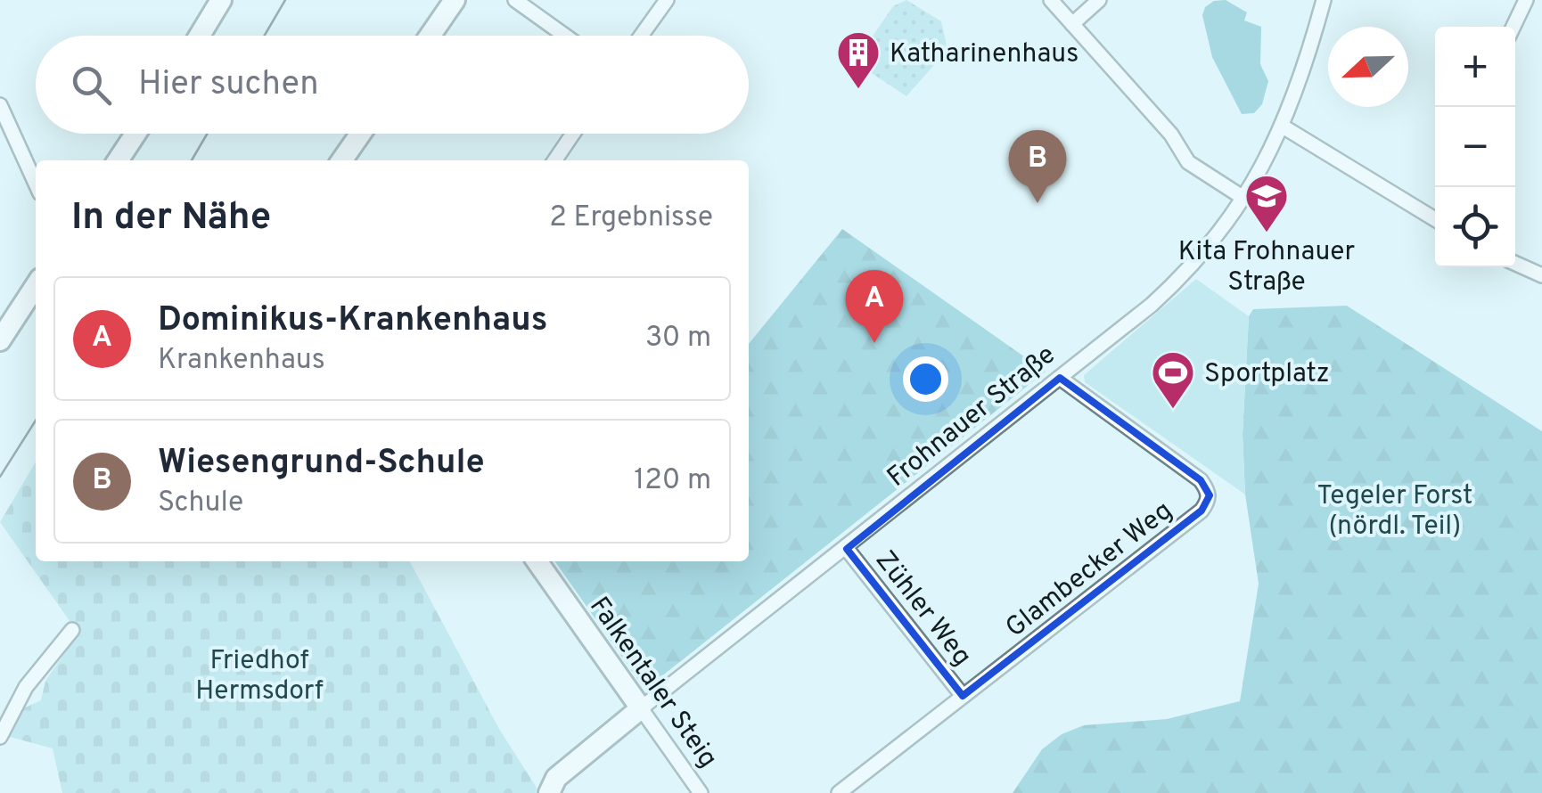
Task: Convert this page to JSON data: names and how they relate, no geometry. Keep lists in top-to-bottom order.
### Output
{
  "streets": {
    "street": [
      "Frohnauer Straße",
      "Glambecker Weg",
      "Zühler Weg",
      "Falkentaler Steig"
    ]
  },
  "crossings": [
    ["Frohnauer Straße", "Glambecker Weg"],
    ["Frohnauer Straße", "Zühler Weg"],
    ["Frohnauer Straße", "Falkentaler Steig"],
    ["Glambecker Weg", "Zühler Weg"]
  ],
  "parks": ["Tegeler Forst (nördl. Teil)", "Friedhof Hermsdorf"],
  "places": {
    "building": ["Katharinenhaus"],
    "school or university": ["Kita Frohnauer Straße"],
    "sports": ["Sportplatz"]
  },
  "north": "left",
  "page": {
    "map_buttons": ["+", "−"],
    "search": "Hier suchen",
    "pins": ["B", "A"],
    "heading": ["In der Nähe", "2 Ergebnisse"],
    "list": [
      {
        "mark": "A",
        "name": "Dominikus-Krankenhaus",
        "note": "Krankenhaus",
        "value": "30 m"
      },
      {
        "mark": "B",
        "name": "Wiesengrund-Schule",
        "note": "Schule",
        "value": "120 m"
      }
    ]
  }
}
